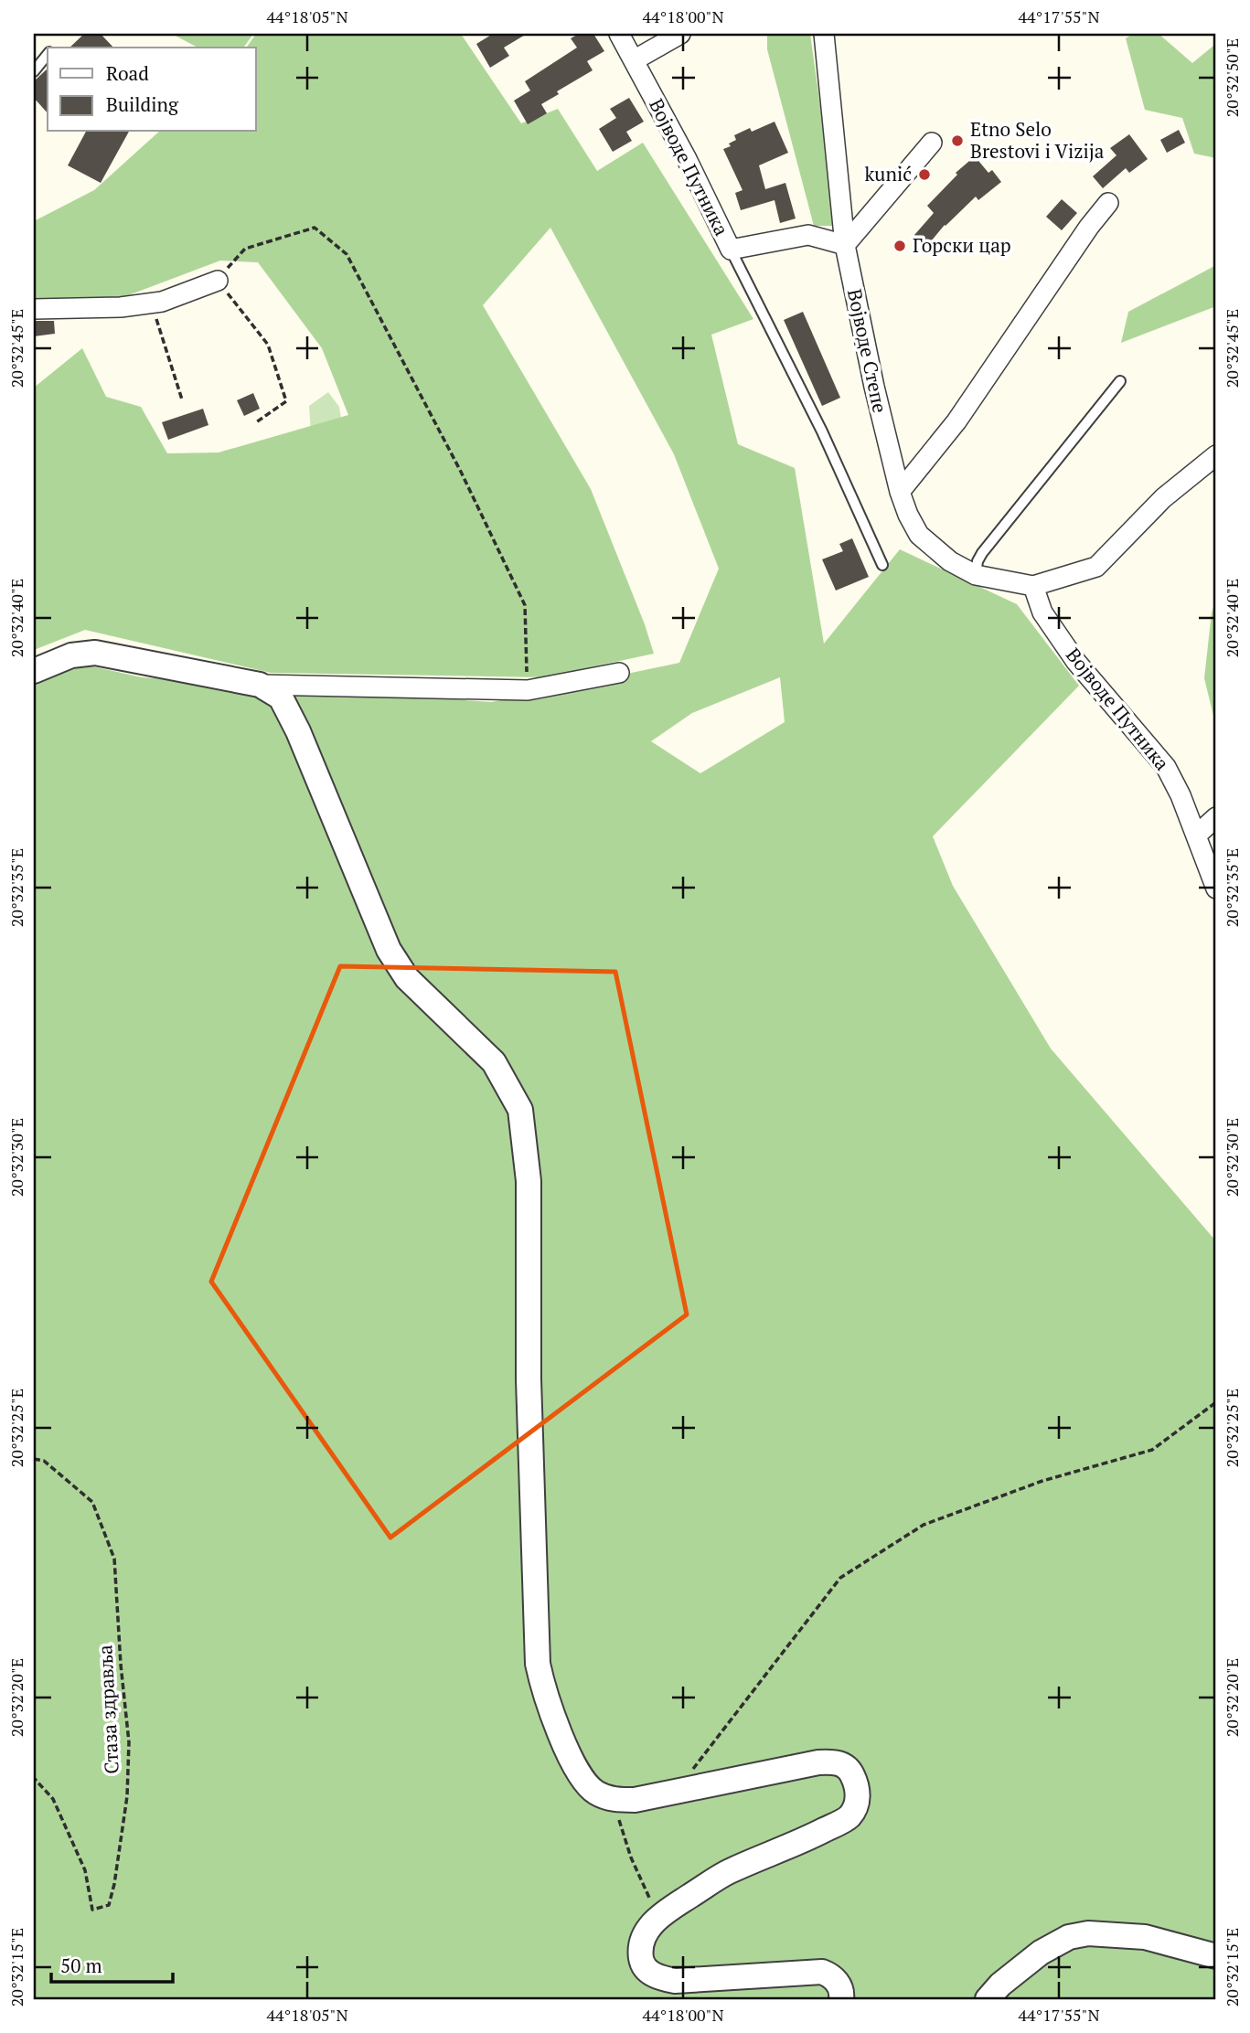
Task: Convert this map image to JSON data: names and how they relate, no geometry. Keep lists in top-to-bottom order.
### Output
{
  "streets": {
    "street": ["Војводе Путника", "Војводе Степе"],
    "path": ["Стаза здравља"]
  },
  "crossings": [
    ["Војводе Путника", "Војводе Степе"]
  ],
  "places": ["Etno Selo Brestovi i Vizija", "kunić", "Горски цар"],
  "legend": ["Road", "Building"],
  "scale_bar": "50 m",
  "coordinates": [
    "44°18'05\"N",
    "44°18'00\"N",
    "44°17'55\"N",
    "20°32'50\"E",
    "20°32'45\"E",
    "20°32'40\"E",
    "20°32'35\"E",
    "20°32'30\"E",
    "20°32'25\"E",
    "20°32'20\"E",
    "20°32'15\"E"
  ]
}
